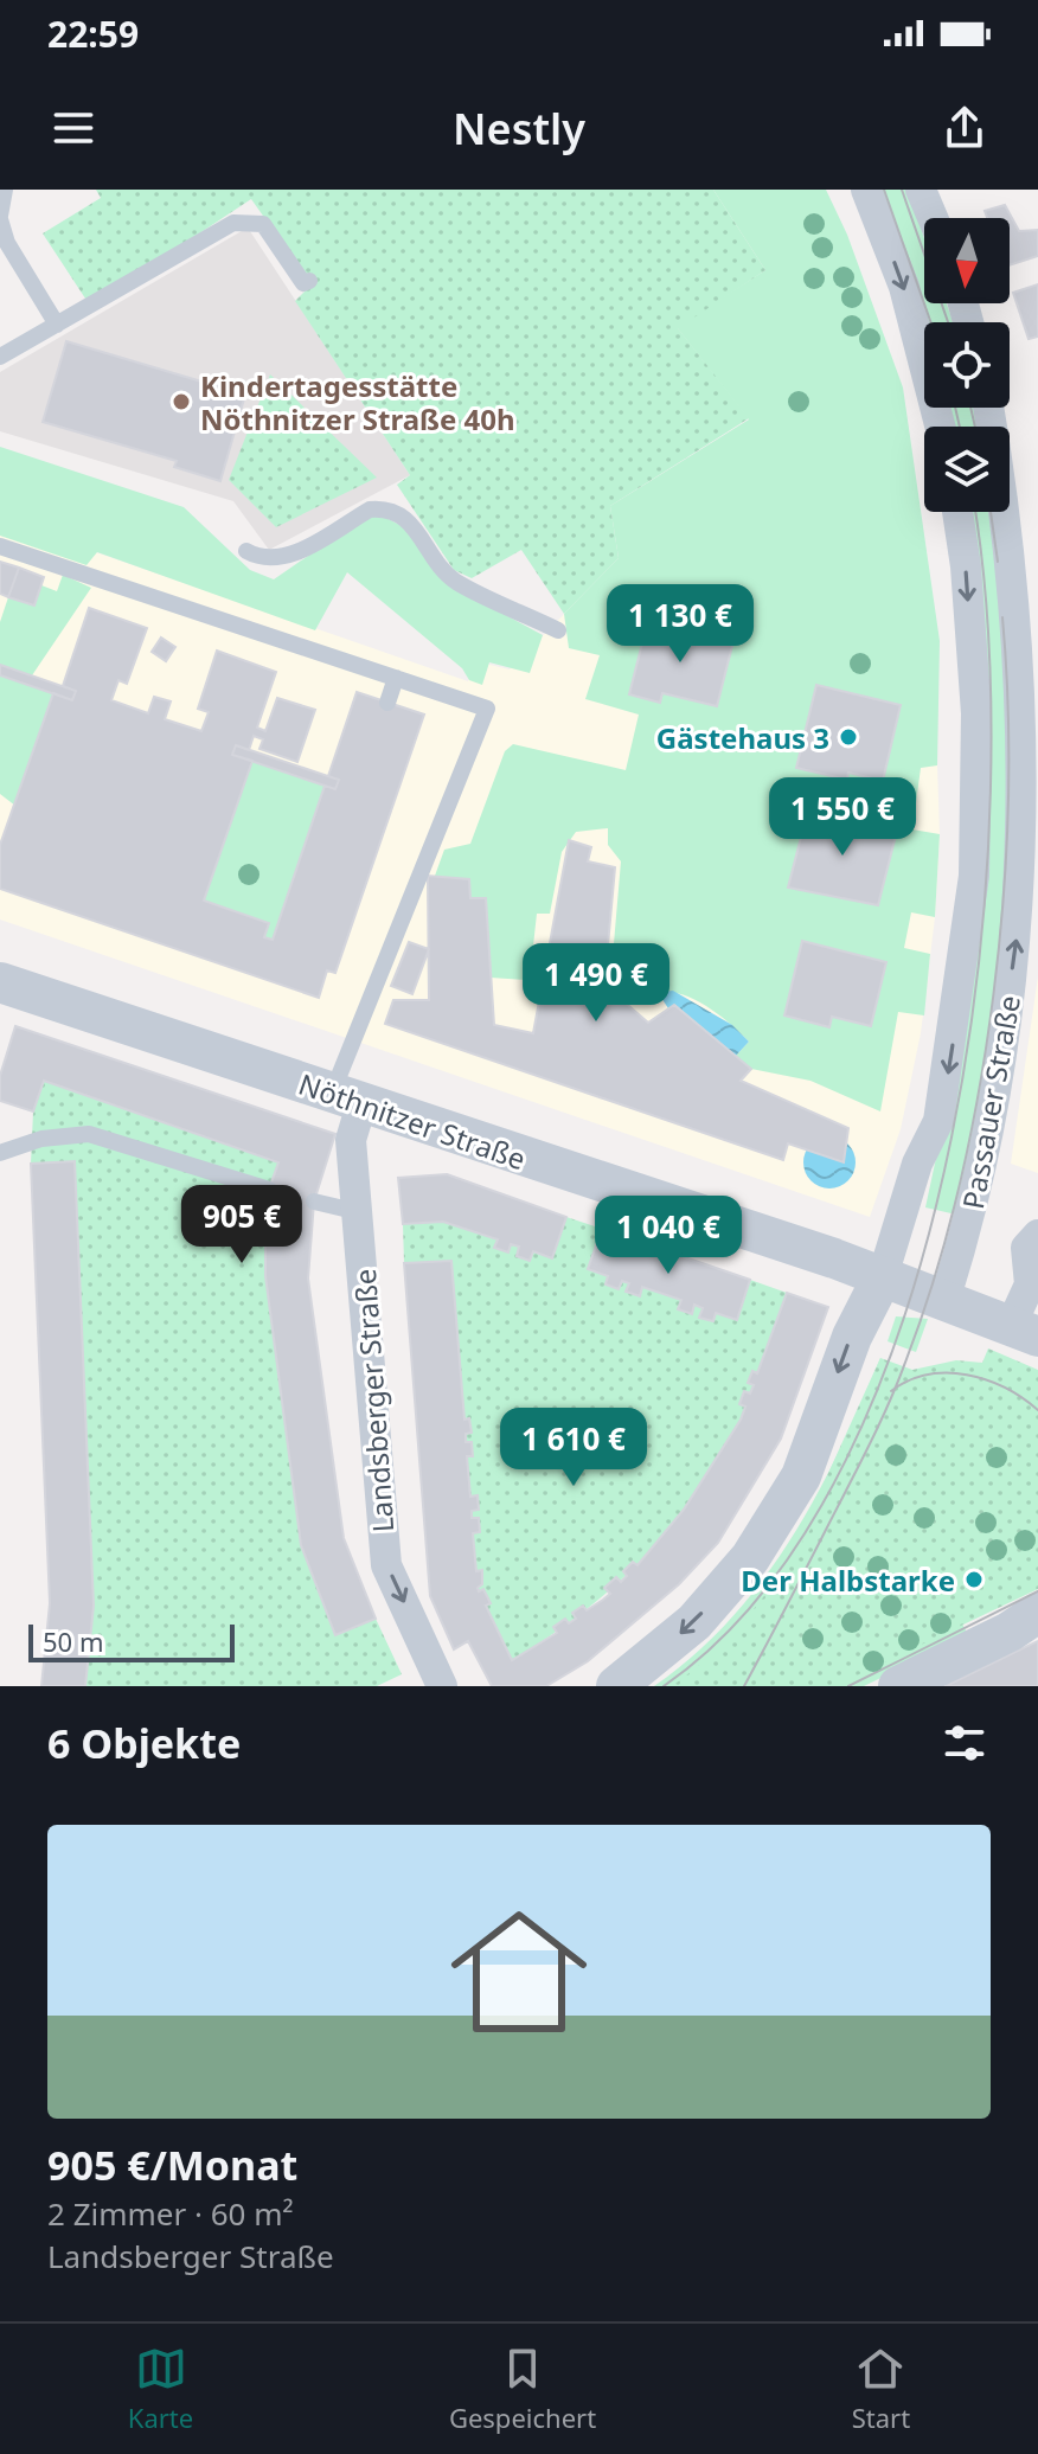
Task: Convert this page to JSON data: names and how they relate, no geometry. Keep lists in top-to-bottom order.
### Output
{
  "streets": {
    "street": ["Passauer Straße", "Nöthnitzer Straße", "Landsberger Straße"]
  },
  "crossings": [
    ["Passauer Straße", "Nöthnitzer Straße"],
    ["Nöthnitzer Straße", "Landsberger Straße"]
  ],
  "one_way": ["Landsberger Straße"],
  "places": ["Kindertagesstätte Nöthnitzer Straße 40h", "Gästehaus 3", "Der Halbstarke"],
  "scale_bar": "50 m",
  "north": "bottom",
  "page": {
    "status": "22:59",
    "header": "Nestly",
    "price": [
      "1 130 €",
      "1 550 €",
      "1 490 €",
      "905 €",
      "1 040 €",
      "1 610 €"
    ],
    "scale": "50 m",
    "heading": "6 Objekte",
    "list": [
      {
        "name": "905 €/Monat",
        "note": "2 Zimmer · 60 m² · Landsberger Straße"
      }
    ],
    "tabs": ["Karte", "Gespeichert", "Start"]
  }
}
